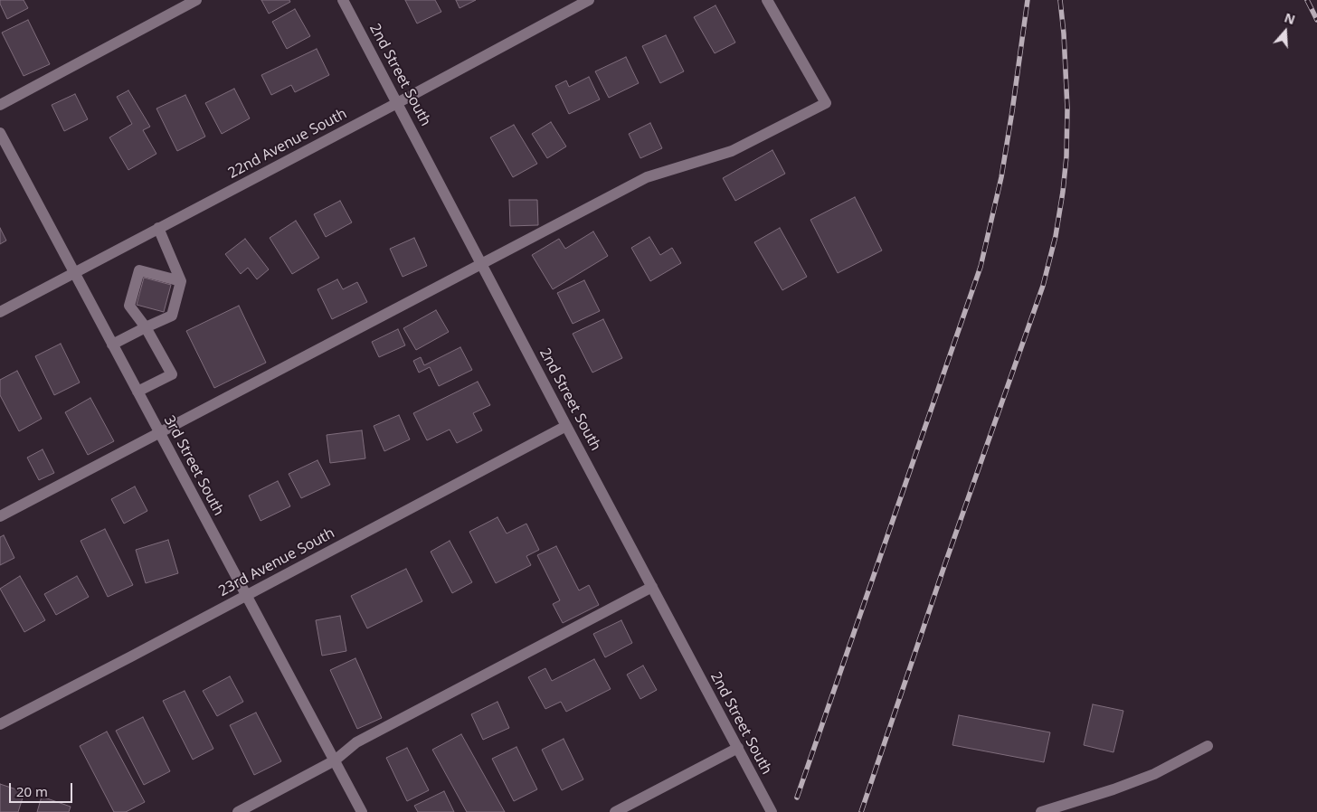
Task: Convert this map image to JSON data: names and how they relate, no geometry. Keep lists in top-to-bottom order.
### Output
{
  "streets": {
    "street": [
      "2nd Street South",
      "22nd Avenue South",
      "3rd Street South",
      "23rd Avenue South"
    ]
  },
  "crossings": [
    ["2nd Street South", "22nd Avenue South"],
    ["2nd Street South", "23rd Avenue South"],
    ["22nd Avenue South", "3rd Street South"],
    ["3rd Street South", "23rd Avenue South"]
  ],
  "scale_bar": "20 m",
  "north": "top"
}
